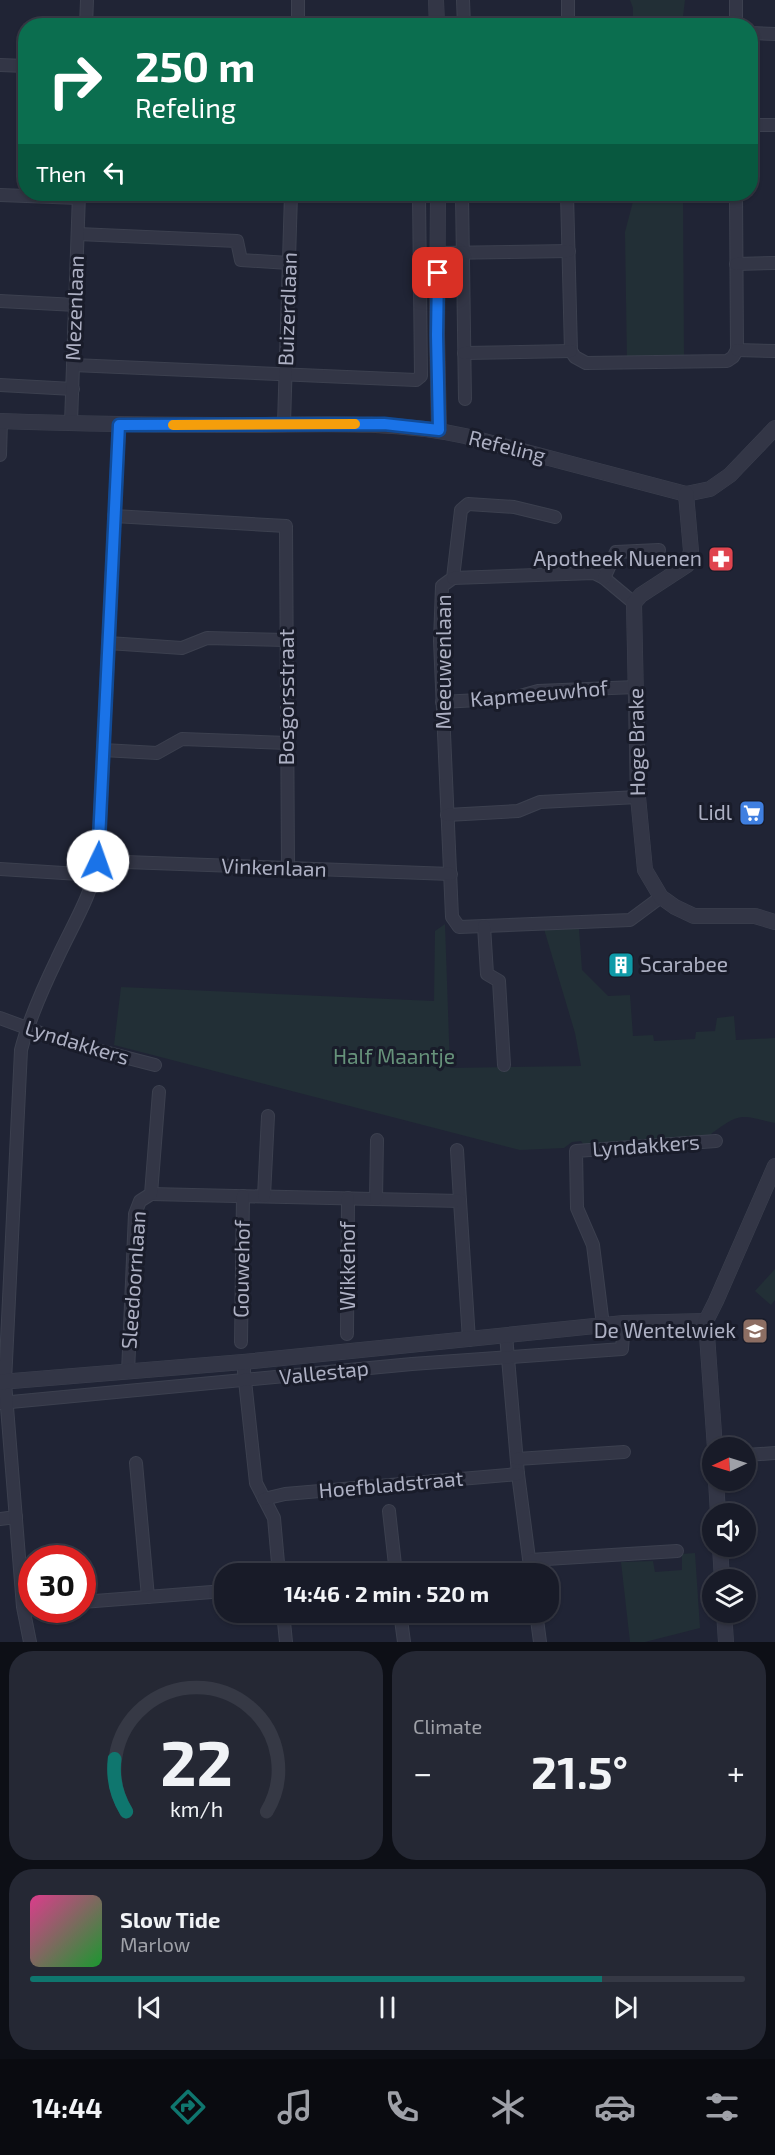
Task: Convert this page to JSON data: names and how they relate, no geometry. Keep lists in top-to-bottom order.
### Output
{
  "streets": {
    "street": [
      "Mezenlaan",
      "Buizerdlaan",
      "Refeling",
      "Meeuwenlaan",
      "Kapmeeuwhof",
      "Bosgorsstraat",
      "Hoge Brake",
      "Vinkenlaan",
      "Lyndakkers",
      "Wikkehof",
      "Gouwehof",
      "Sleedoornlaan",
      "Vallestap",
      "Hoefbladstraat"
    ]
  },
  "crossings": [
    ["Mezenlaan", "Refeling"],
    ["Buizerdlaan", "Refeling"],
    ["Meeuwenlaan", "Kapmeeuwhof"],
    ["Meeuwenlaan", "Vinkenlaan"],
    ["Kapmeeuwhof", "Hoge Brake"],
    ["Bosgorsstraat", "Vinkenlaan"],
    ["Lyndakkers", "Vallestap"],
    ["Wikkehof", "Sleedoornlaan"],
    ["Gouwehof", "Sleedoornlaan"],
    ["Sleedoornlaan", "Vallestap"]
  ],
  "parks": ["Half Maantje"],
  "places": {
    "pharmacy": ["Apotheek Nuenen"],
    "supermarket": ["Lidl"],
    "building": ["Scarabee"],
    "school or university": ["De Wentelwiek"]
  },
  "north": "left",
  "page": {
    "turn": ["250 m", "Refeling"],
    "then": "Then",
    "limit": "30",
    "trip": "14:46 · 2 min · 520 m",
    "tile": "Climate",
    "heat": ["−", "21.5°", "+"],
    "song": ["Slow Tide", "Marlow"],
    "tabs": "14:44",
    "gauge": ["22", "km/h"]
  }
}
